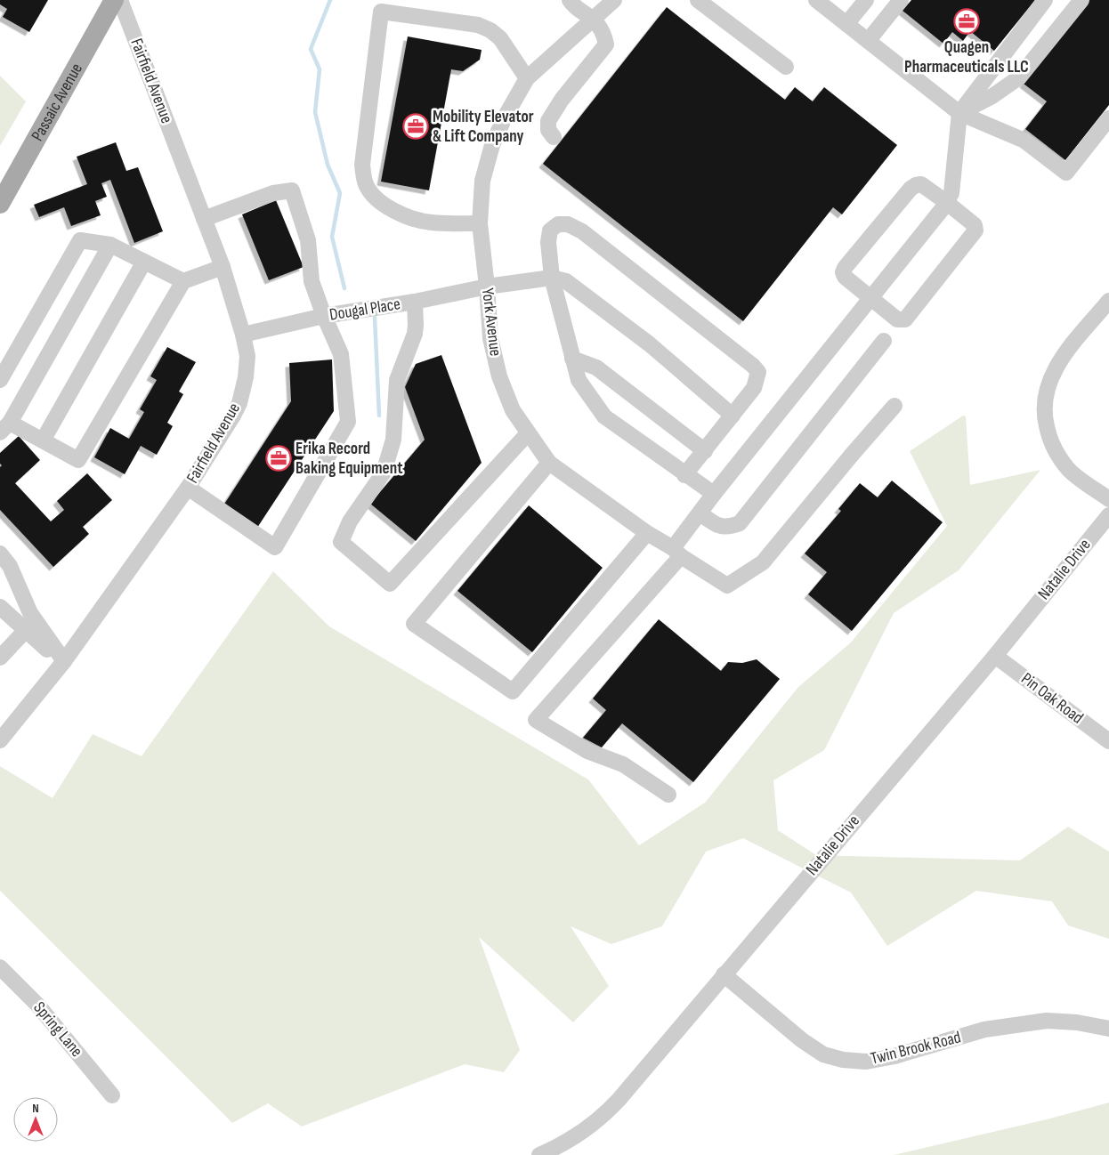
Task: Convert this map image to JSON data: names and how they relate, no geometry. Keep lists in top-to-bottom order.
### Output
{
  "streets": {
    "main road": ["Passaic Avenue"],
    "street": [
      "Fairfield Avenue",
      "Dougal Place",
      "York Avenue",
      "Natalie Drive",
      "Pin Oak Road",
      "Spring Lane",
      "Twin Brook Road"
    ]
  },
  "crossings": [
    ["Fairfield Avenue", "Dougal Place"],
    ["Dougal Place", "York Avenue"],
    ["Natalie Drive", "Pin Oak Road"],
    ["Natalie Drive", "Twin Brook Road"]
  ],
  "places": {
    "office": ["Quagen Pharmaceuticals LLC", "Mobility Elevator & Lift Company", "Erika Record Baking Equipment"]
  },
  "north": "top"
}
